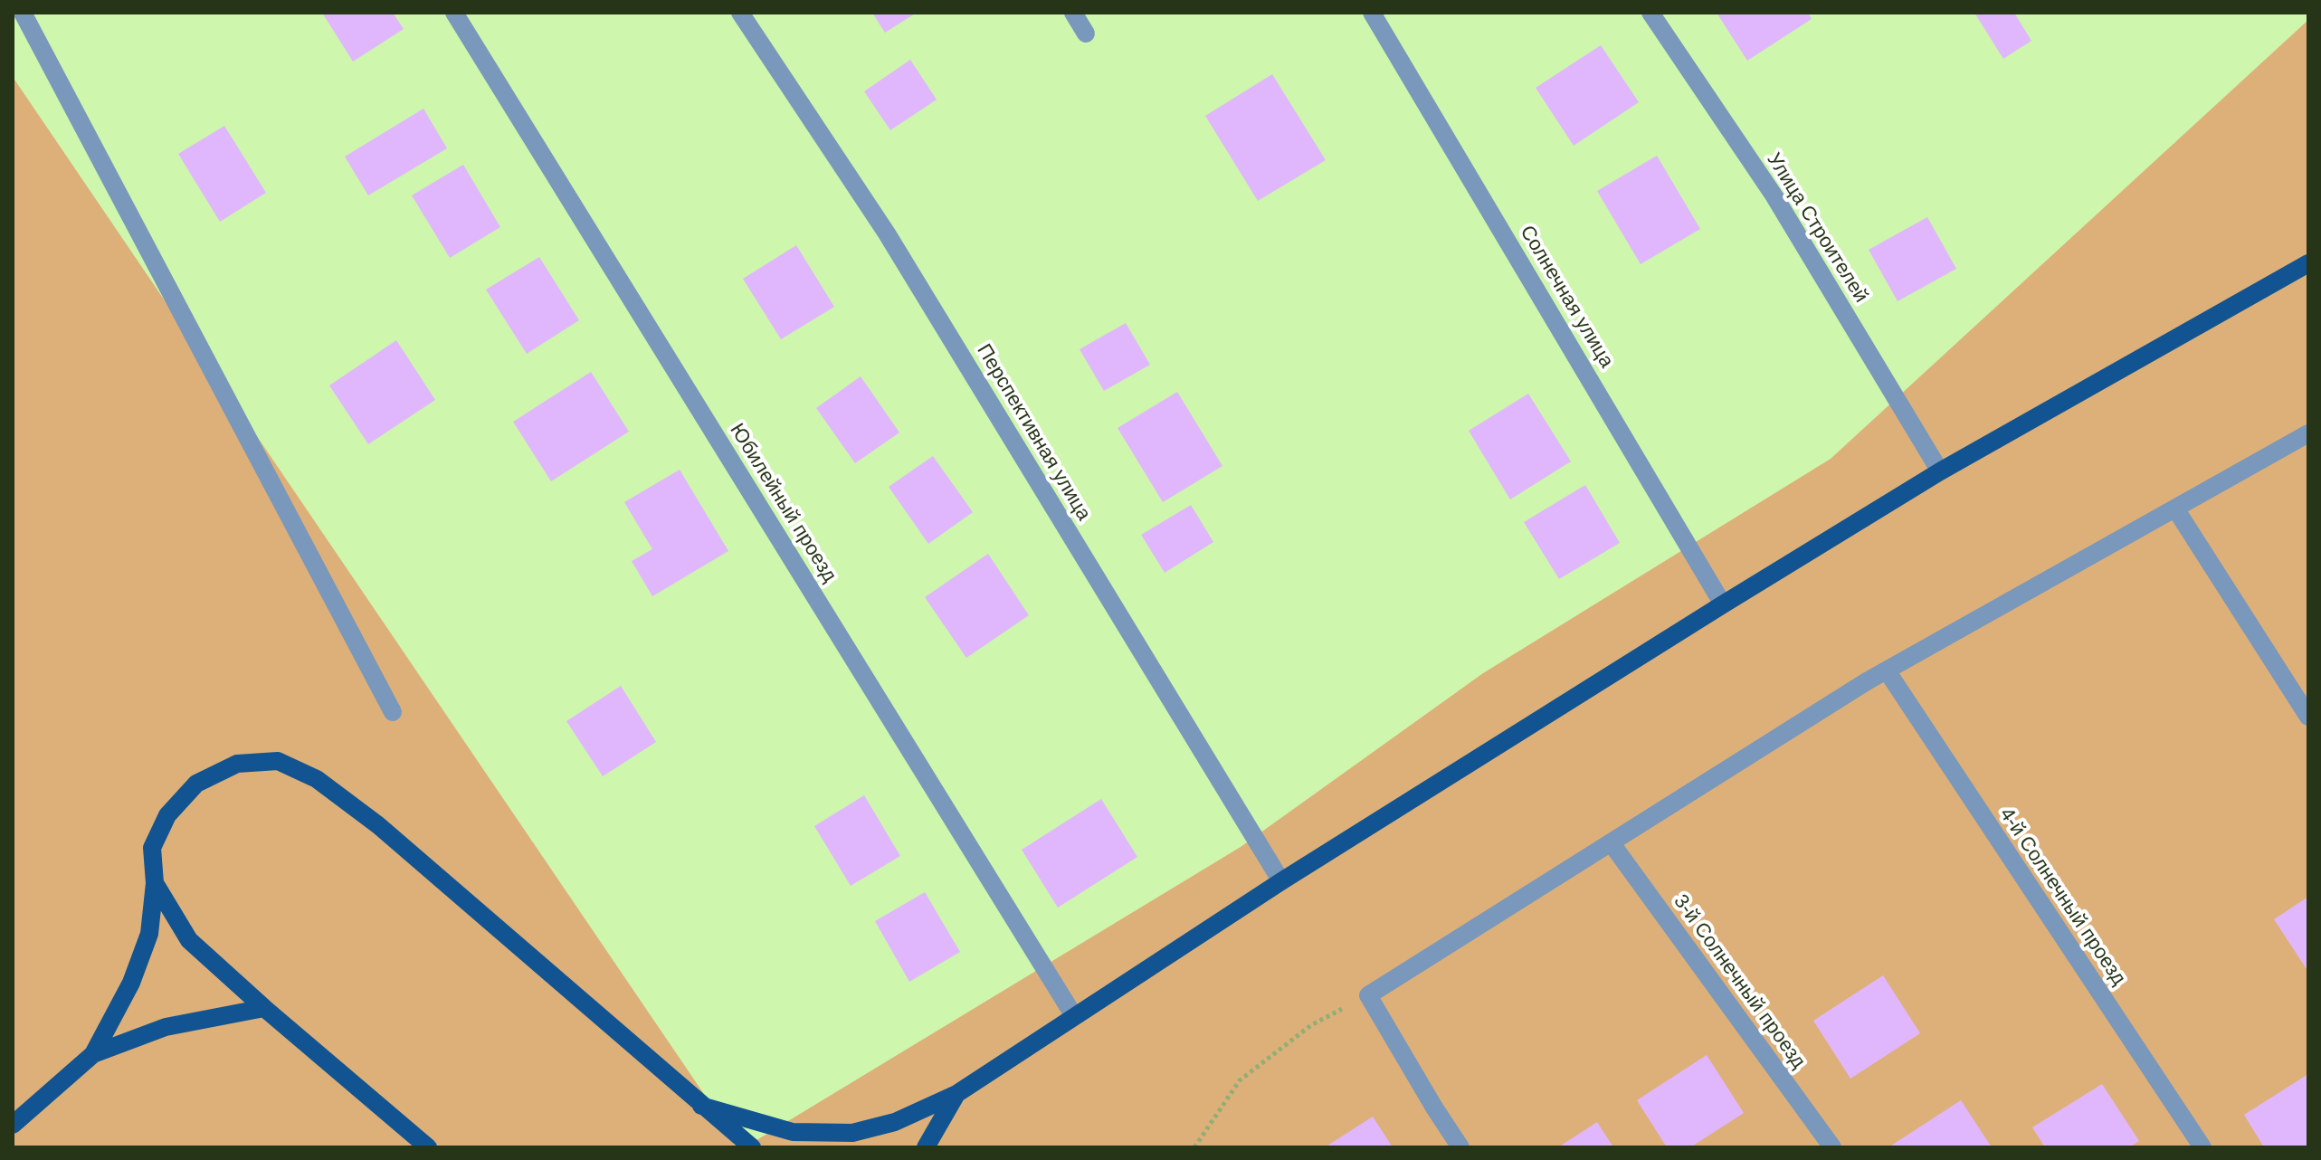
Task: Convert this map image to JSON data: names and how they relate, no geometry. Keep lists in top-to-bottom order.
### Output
{
  "streets": {
    "lane": [
      "Улица Строителей",
      "Солнечная улица",
      "Перспективная улица",
      "Юбилейный проезд",
      "4-й Солнечный проезд",
      "3-й Солнечный проезд"
    ]
  }
}
